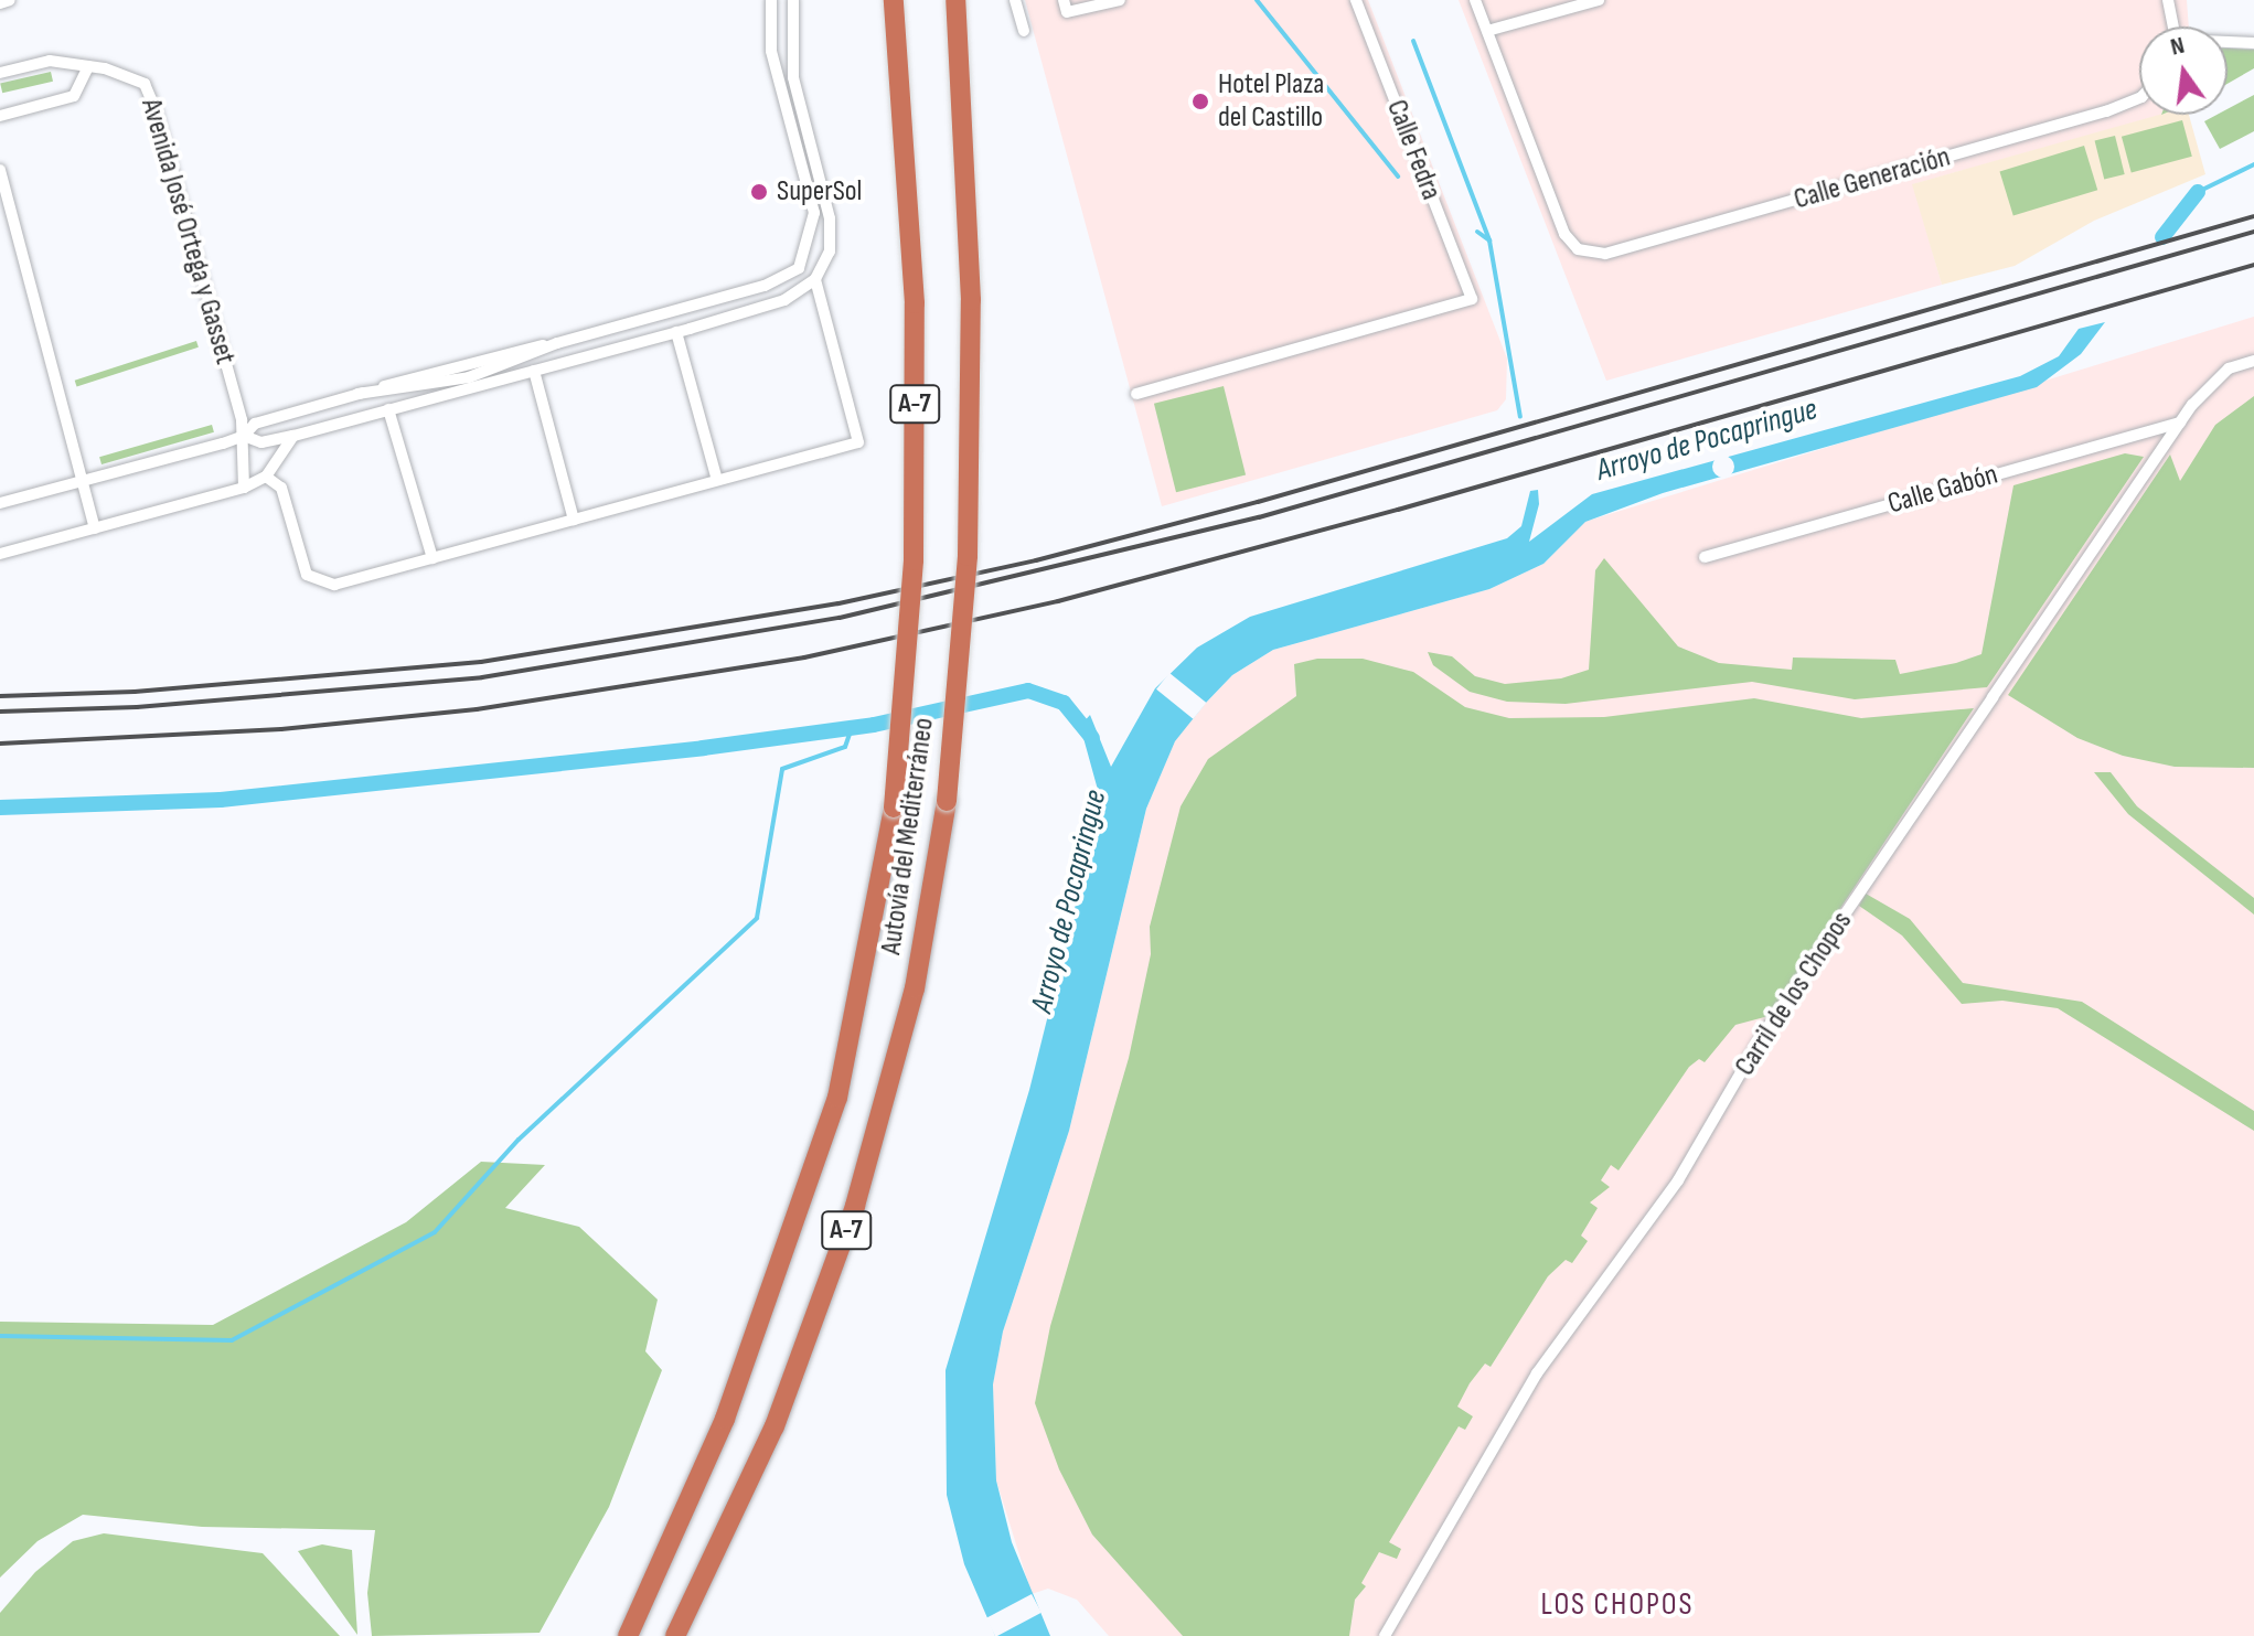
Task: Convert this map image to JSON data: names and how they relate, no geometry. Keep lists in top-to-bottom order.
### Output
{
  "streets": {
    "highway": ["A-7", "Autovía del Mediterráneo"],
    "street": [
      "Calle Fedra",
      "Calle Generación",
      "Avenida José Ortega y Gasset",
      "Calle Gabón",
      "Carril de los Chopos"
    ]
  },
  "crossings": [
    ["Calle Gabón", "Carril de los Chopos"]
  ],
  "districts": ["LOS CHOPOS"],
  "water": ["Arroyo de Pocapringue"],
  "places": ["Hotel Plaza del Castillo", "SuperSol"],
  "north": "top"
}
